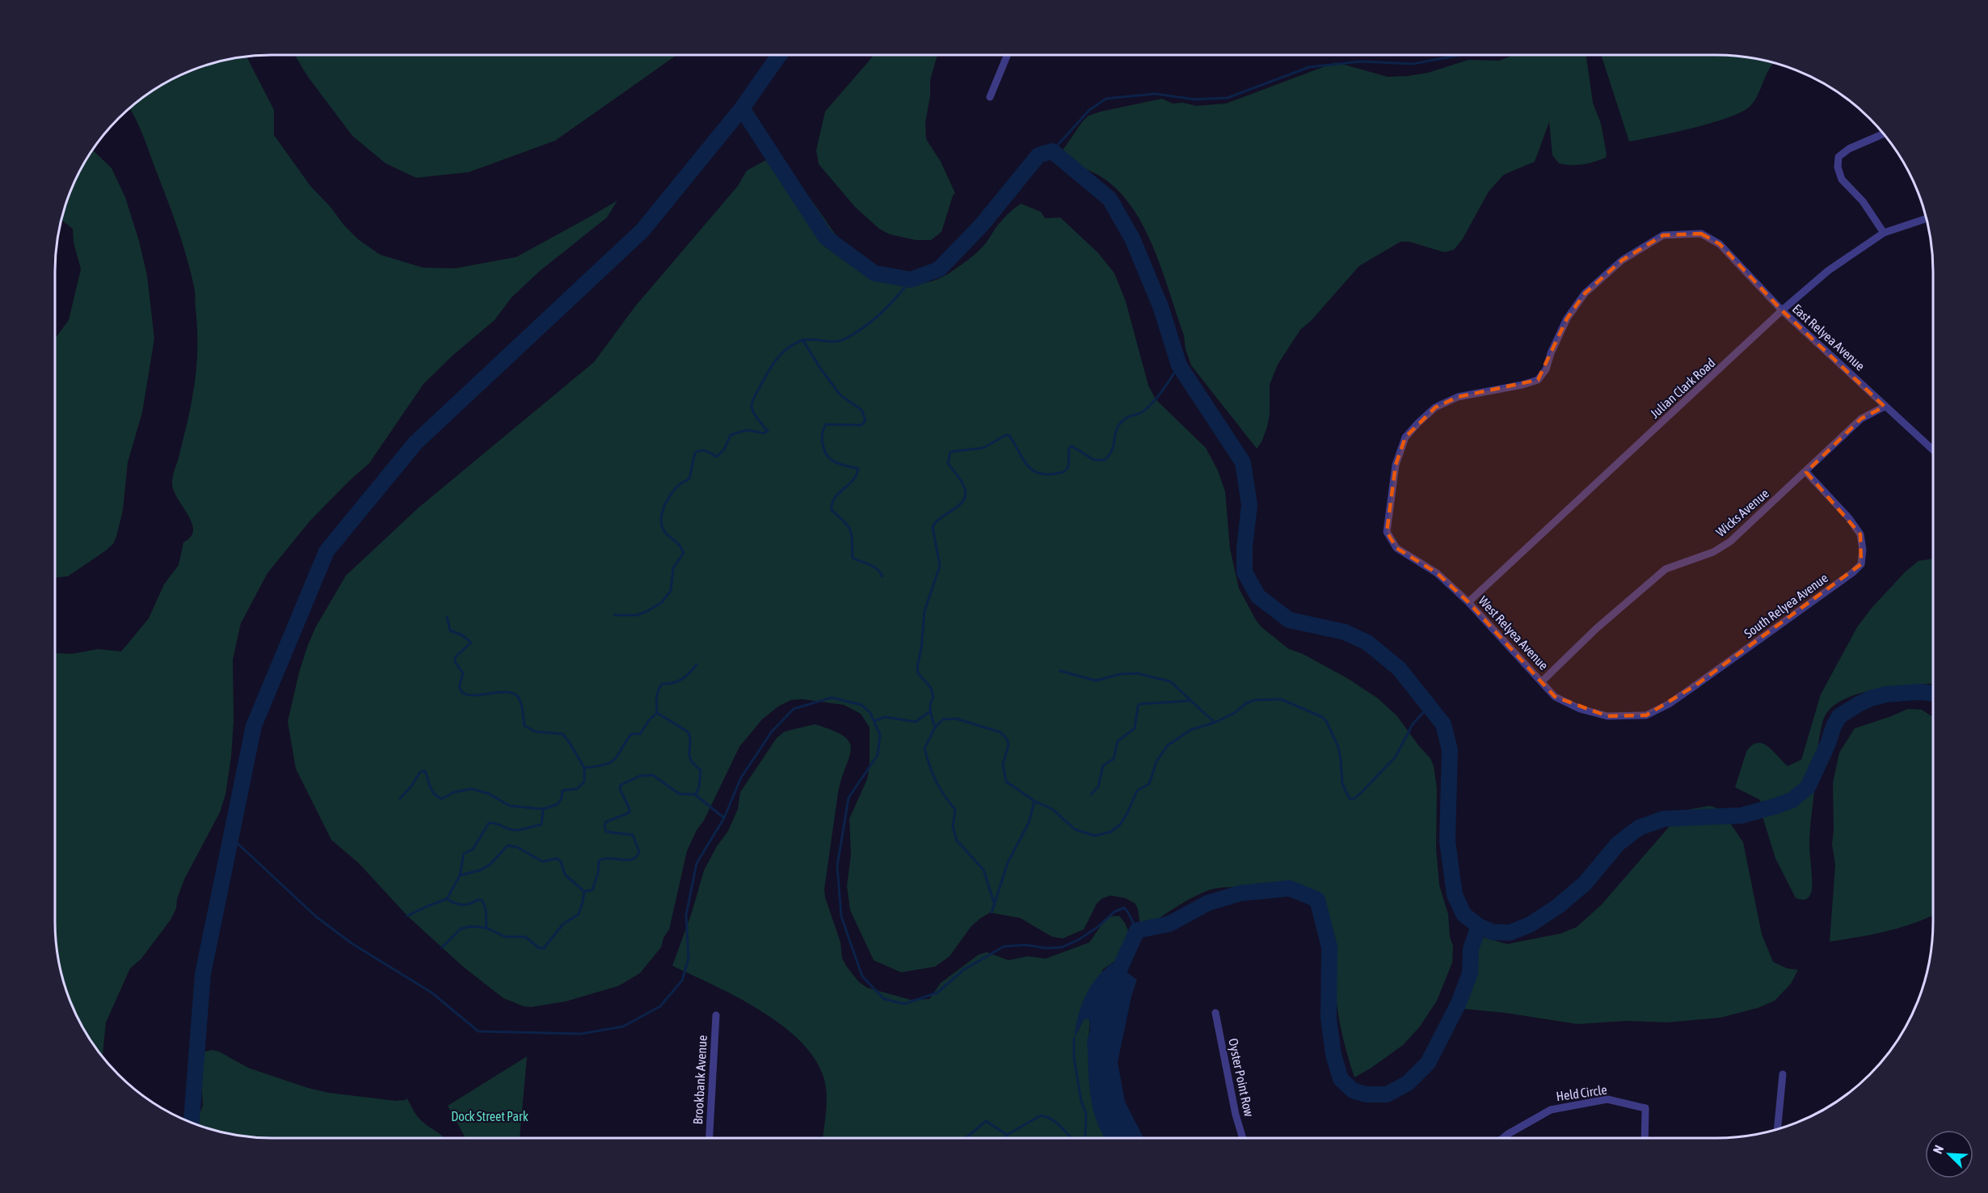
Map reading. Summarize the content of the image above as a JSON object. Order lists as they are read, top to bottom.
{
  "streets": {
    "street": [
      "East Relyea Avenue",
      "Julian Clark Road",
      "Wicks Avenue",
      "South Relyea Avenue",
      "West Relyea Avenue",
      "Oyster Point Row",
      "Brookbank Avenue",
      "Held Circle"
    ]
  },
  "crossings": [
    ["East Relyea Avenue", "Julian Clark Road"],
    ["East Relyea Avenue", "Wicks Avenue"],
    ["East Relyea Avenue", "West Relyea Avenue"],
    ["Julian Clark Road", "West Relyea Avenue"],
    ["Wicks Avenue", "South Relyea Avenue"],
    ["Wicks Avenue", "West Relyea Avenue"],
    ["South Relyea Avenue", "West Relyea Avenue"]
  ],
  "parks": ["Dock Street Park"],
  "north": "top left"
}
